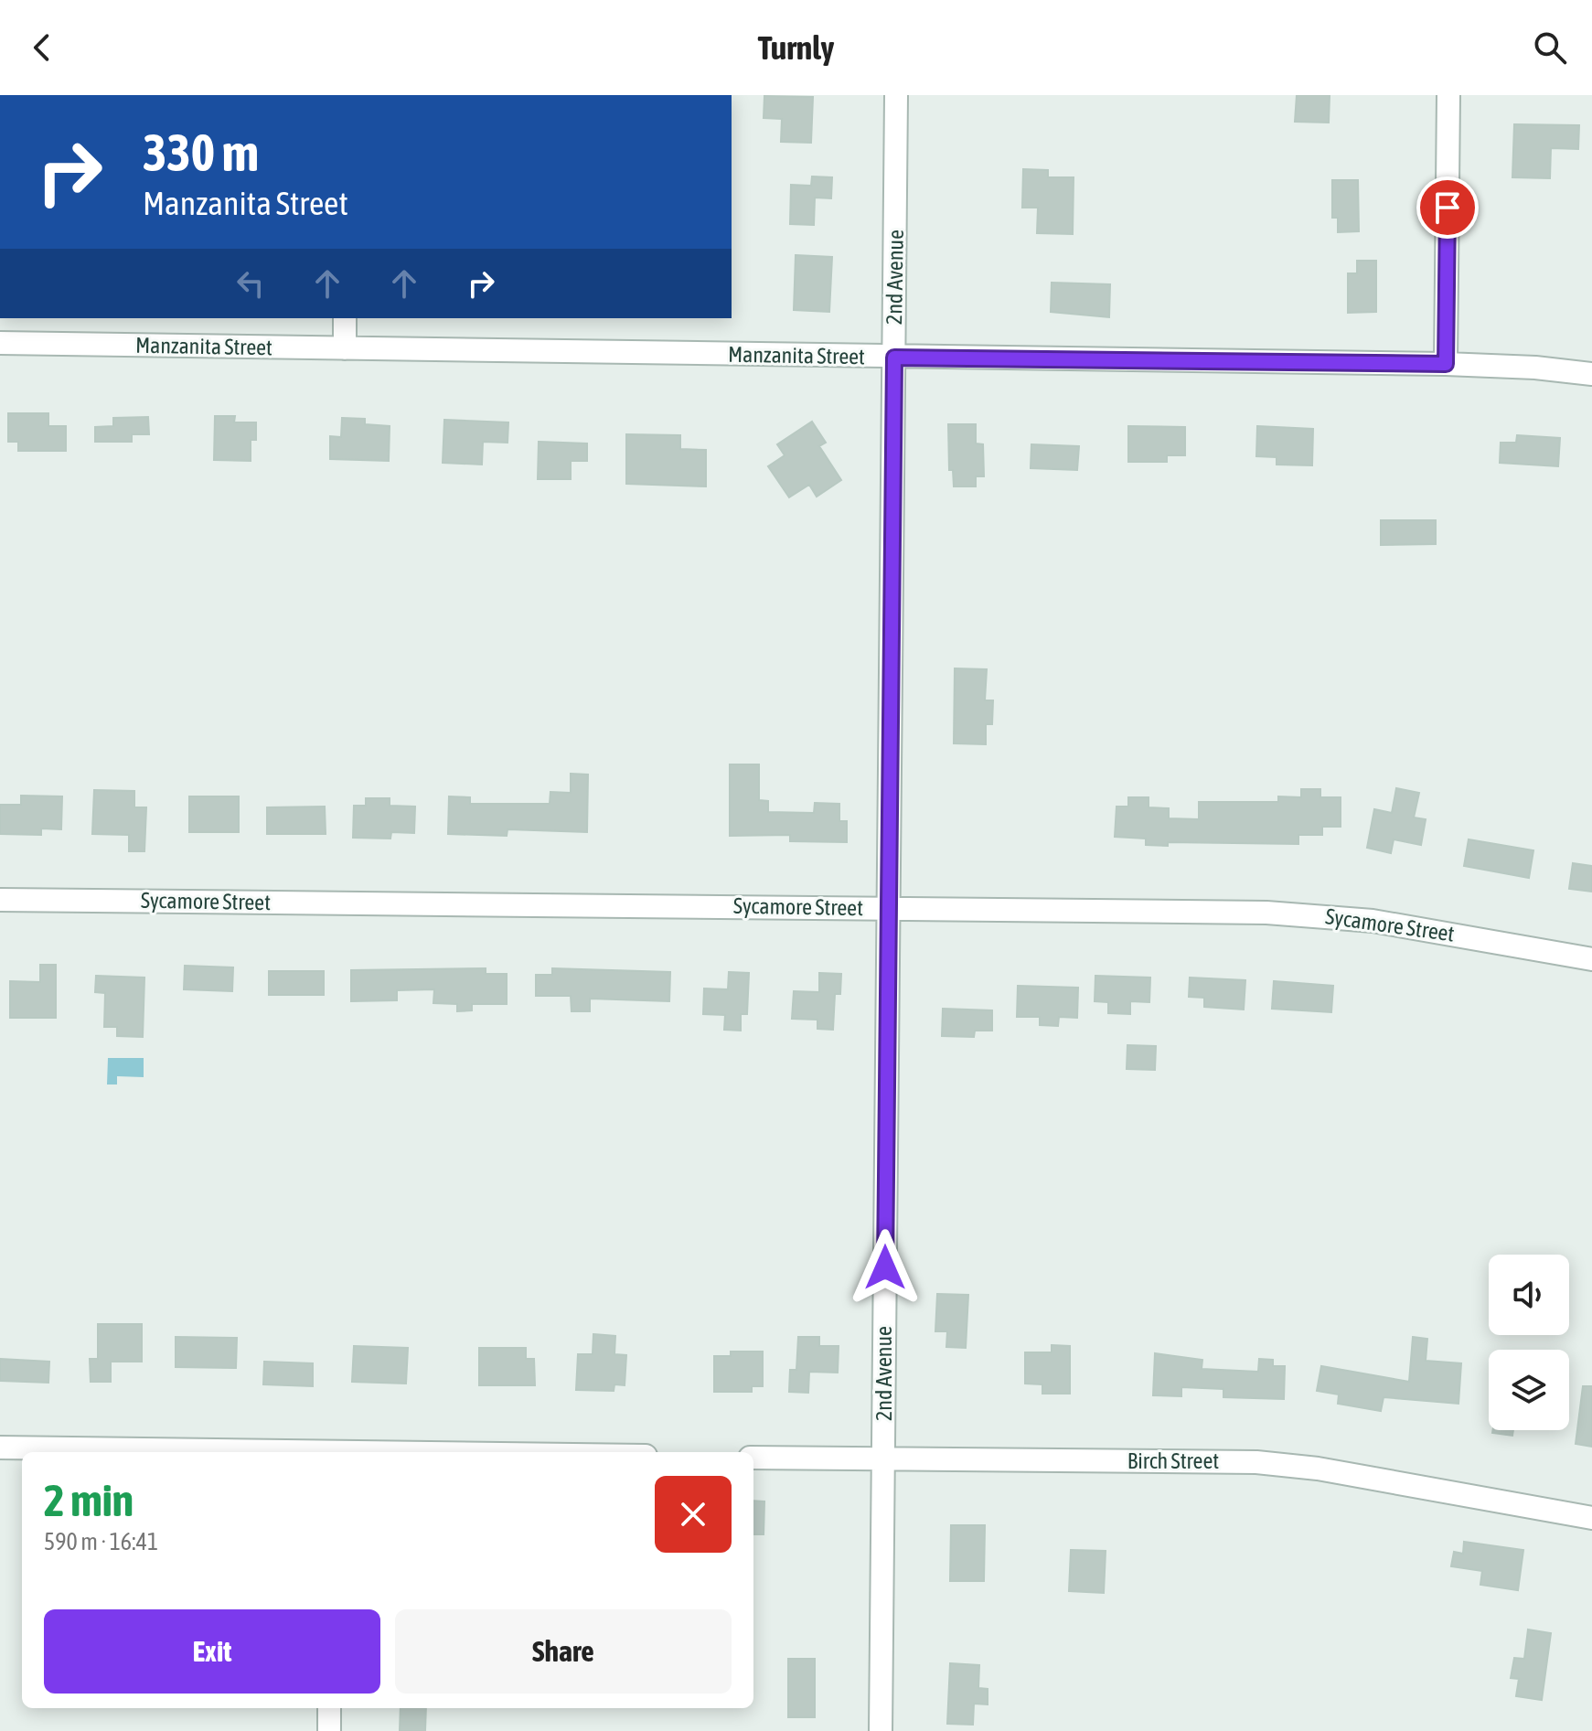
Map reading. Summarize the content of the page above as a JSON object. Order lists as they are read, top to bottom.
{
  "streets": {
    "street": [
      "2nd Avenue",
      "Manzanita Street",
      "Sycamore Street",
      "Birch Street"
    ]
  },
  "crossings": [
    ["2nd Avenue", "Manzanita Street"],
    ["2nd Avenue", "Sycamore Street"],
    ["2nd Avenue", "Birch Street"]
  ],
  "page": {
    "header": "Turnly",
    "turn": ["330 m", "Manzanita Street"],
    "heading": ["2 min", "590 m · 16:41"],
    "buttons": ["Exit", "Share"]
  }
}
